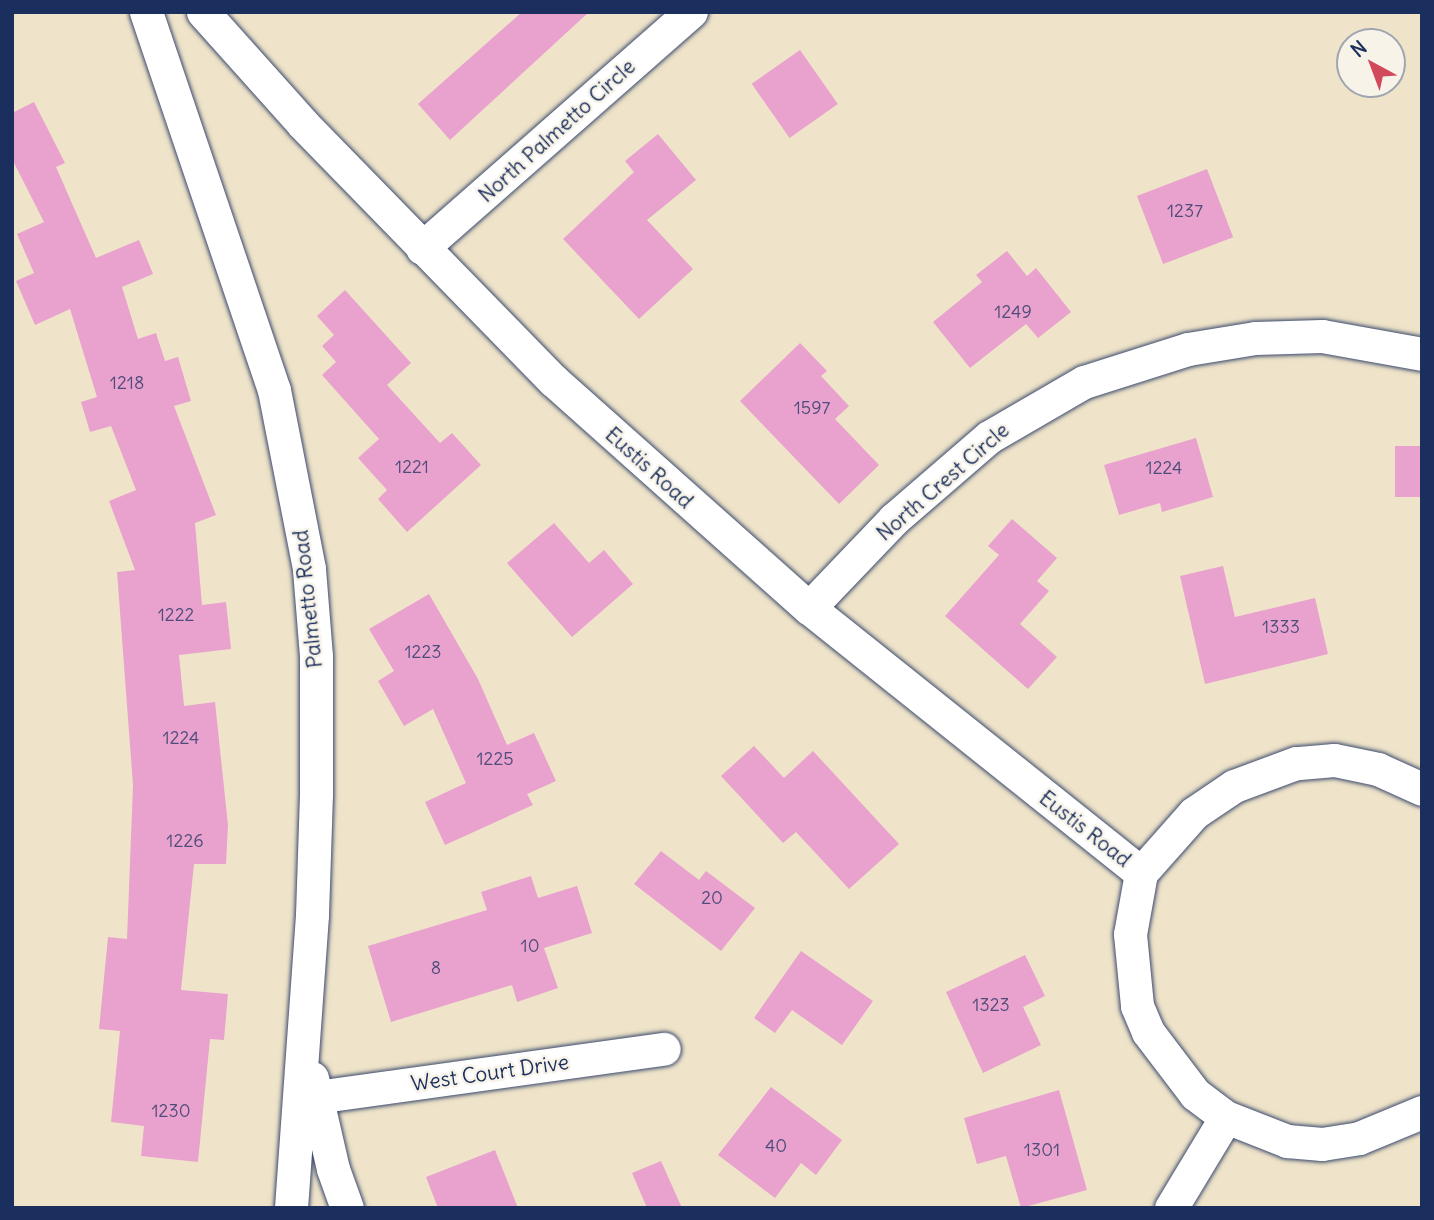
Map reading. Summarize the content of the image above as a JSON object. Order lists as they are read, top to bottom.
{
  "streets": {
    "street": [
      "North Palmetto Circle",
      "Eustis Road",
      "North Crest Circle",
      "Palmetto Road",
      "West Court Drive"
    ]
  },
  "crossings": [
    ["North Palmetto Circle", "Eustis Road"],
    ["Eustis Road", "North Crest Circle"]
  ],
  "house_numbers": [
    "1237",
    "1249",
    "1218",
    "1597",
    "1221",
    "1224",
    "1222",
    "1333",
    "1223",
    "1224",
    "1225",
    "1226",
    "20",
    "10",
    "8",
    "1323",
    "1230",
    "40",
    "1301"
  ],
  "north": "top left"
}
